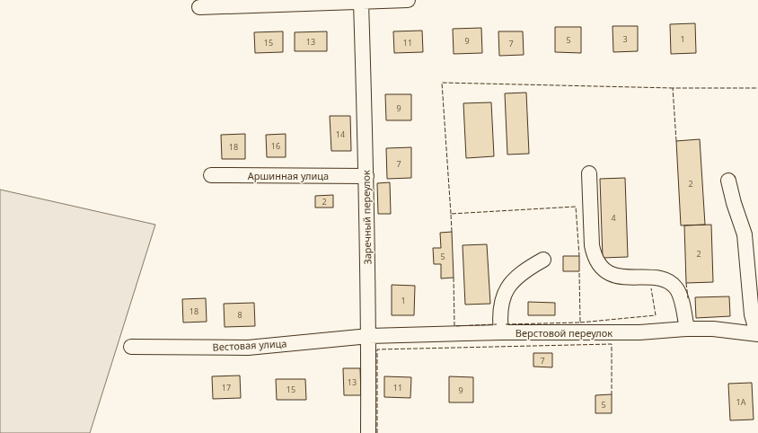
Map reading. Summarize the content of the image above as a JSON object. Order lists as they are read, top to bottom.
{
  "streets": {
    "street": [
      "Аршинная улица",
      "Заречный переулок",
      "Верстовой переулок",
      "Вестовая улица"
    ]
  },
  "crossings": [
    ["Аршинная улица", "Заречный переулок"],
    ["Заречный переулок", "Верстовой переулок"],
    ["Заречный переулок", "Вестовая улица"],
    ["Верстовой переулок", "Вестовая улица"]
  ],
  "house_numbers": [
    "3",
    "1",
    "5",
    "9",
    "13",
    "15",
    "11",
    "7",
    "9",
    "14",
    "16",
    "18",
    "7",
    "2",
    "2",
    "4",
    "2",
    "5",
    "1",
    "18",
    "8",
    "7",
    "13",
    "17",
    "11",
    "15",
    "9",
    "1А",
    "5"
  ]
}
